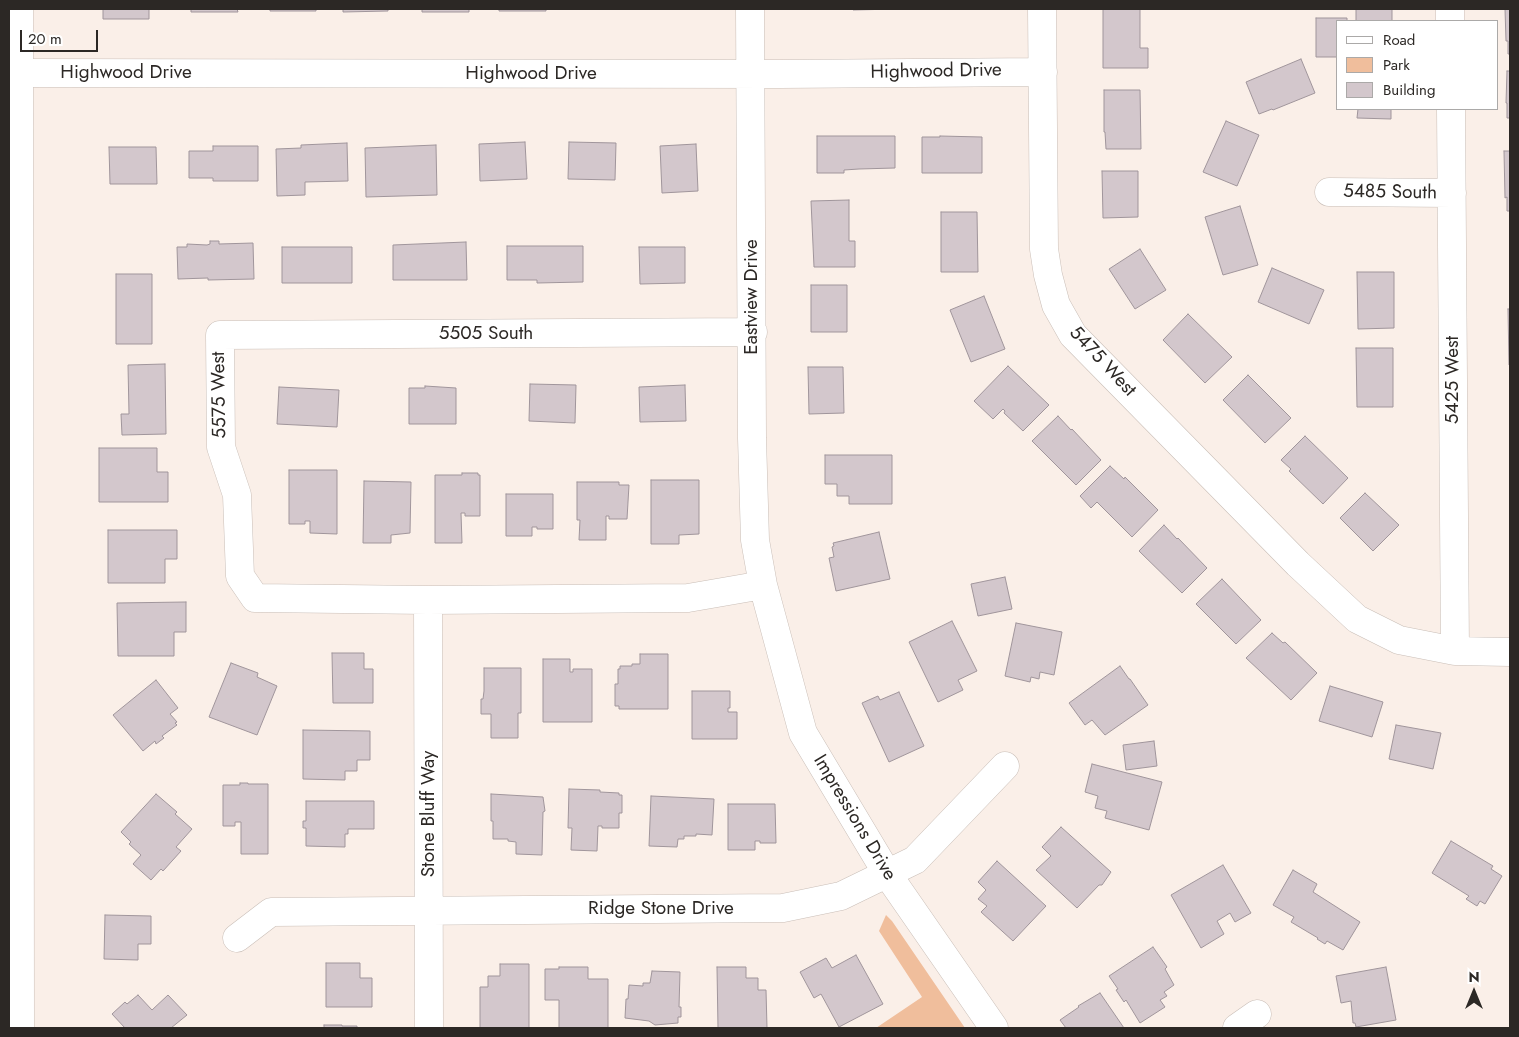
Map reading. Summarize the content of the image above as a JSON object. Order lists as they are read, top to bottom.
{
  "streets": {
    "street": [
      "Highwood Drive",
      "5485 South",
      "Eastview Drive",
      "5505 South",
      "5475 West",
      "5425 West",
      "5575 West",
      "Stone Bluff Way",
      "Impressions Drive",
      "Ridge Stone Drive"
    ]
  },
  "crossings": [
    ["Highwood Drive", "Eastview Drive"],
    ["Highwood Drive", "5475 West"],
    ["5485 South", "5425 West"],
    ["Eastview Drive", "5505 South"],
    ["Eastview Drive", "Impressions Drive"],
    ["5505 South", "5575 West"],
    ["5475 West", "5425 West"],
    ["5575 West", "Stone Bluff Way"],
    ["Stone Bluff Way", "Ridge Stone Drive"],
    ["Impressions Drive", "Ridge Stone Drive"]
  ],
  "legend": ["Road", "Park", "Building"],
  "scale_bar": "20 m",
  "north": "top"
}
